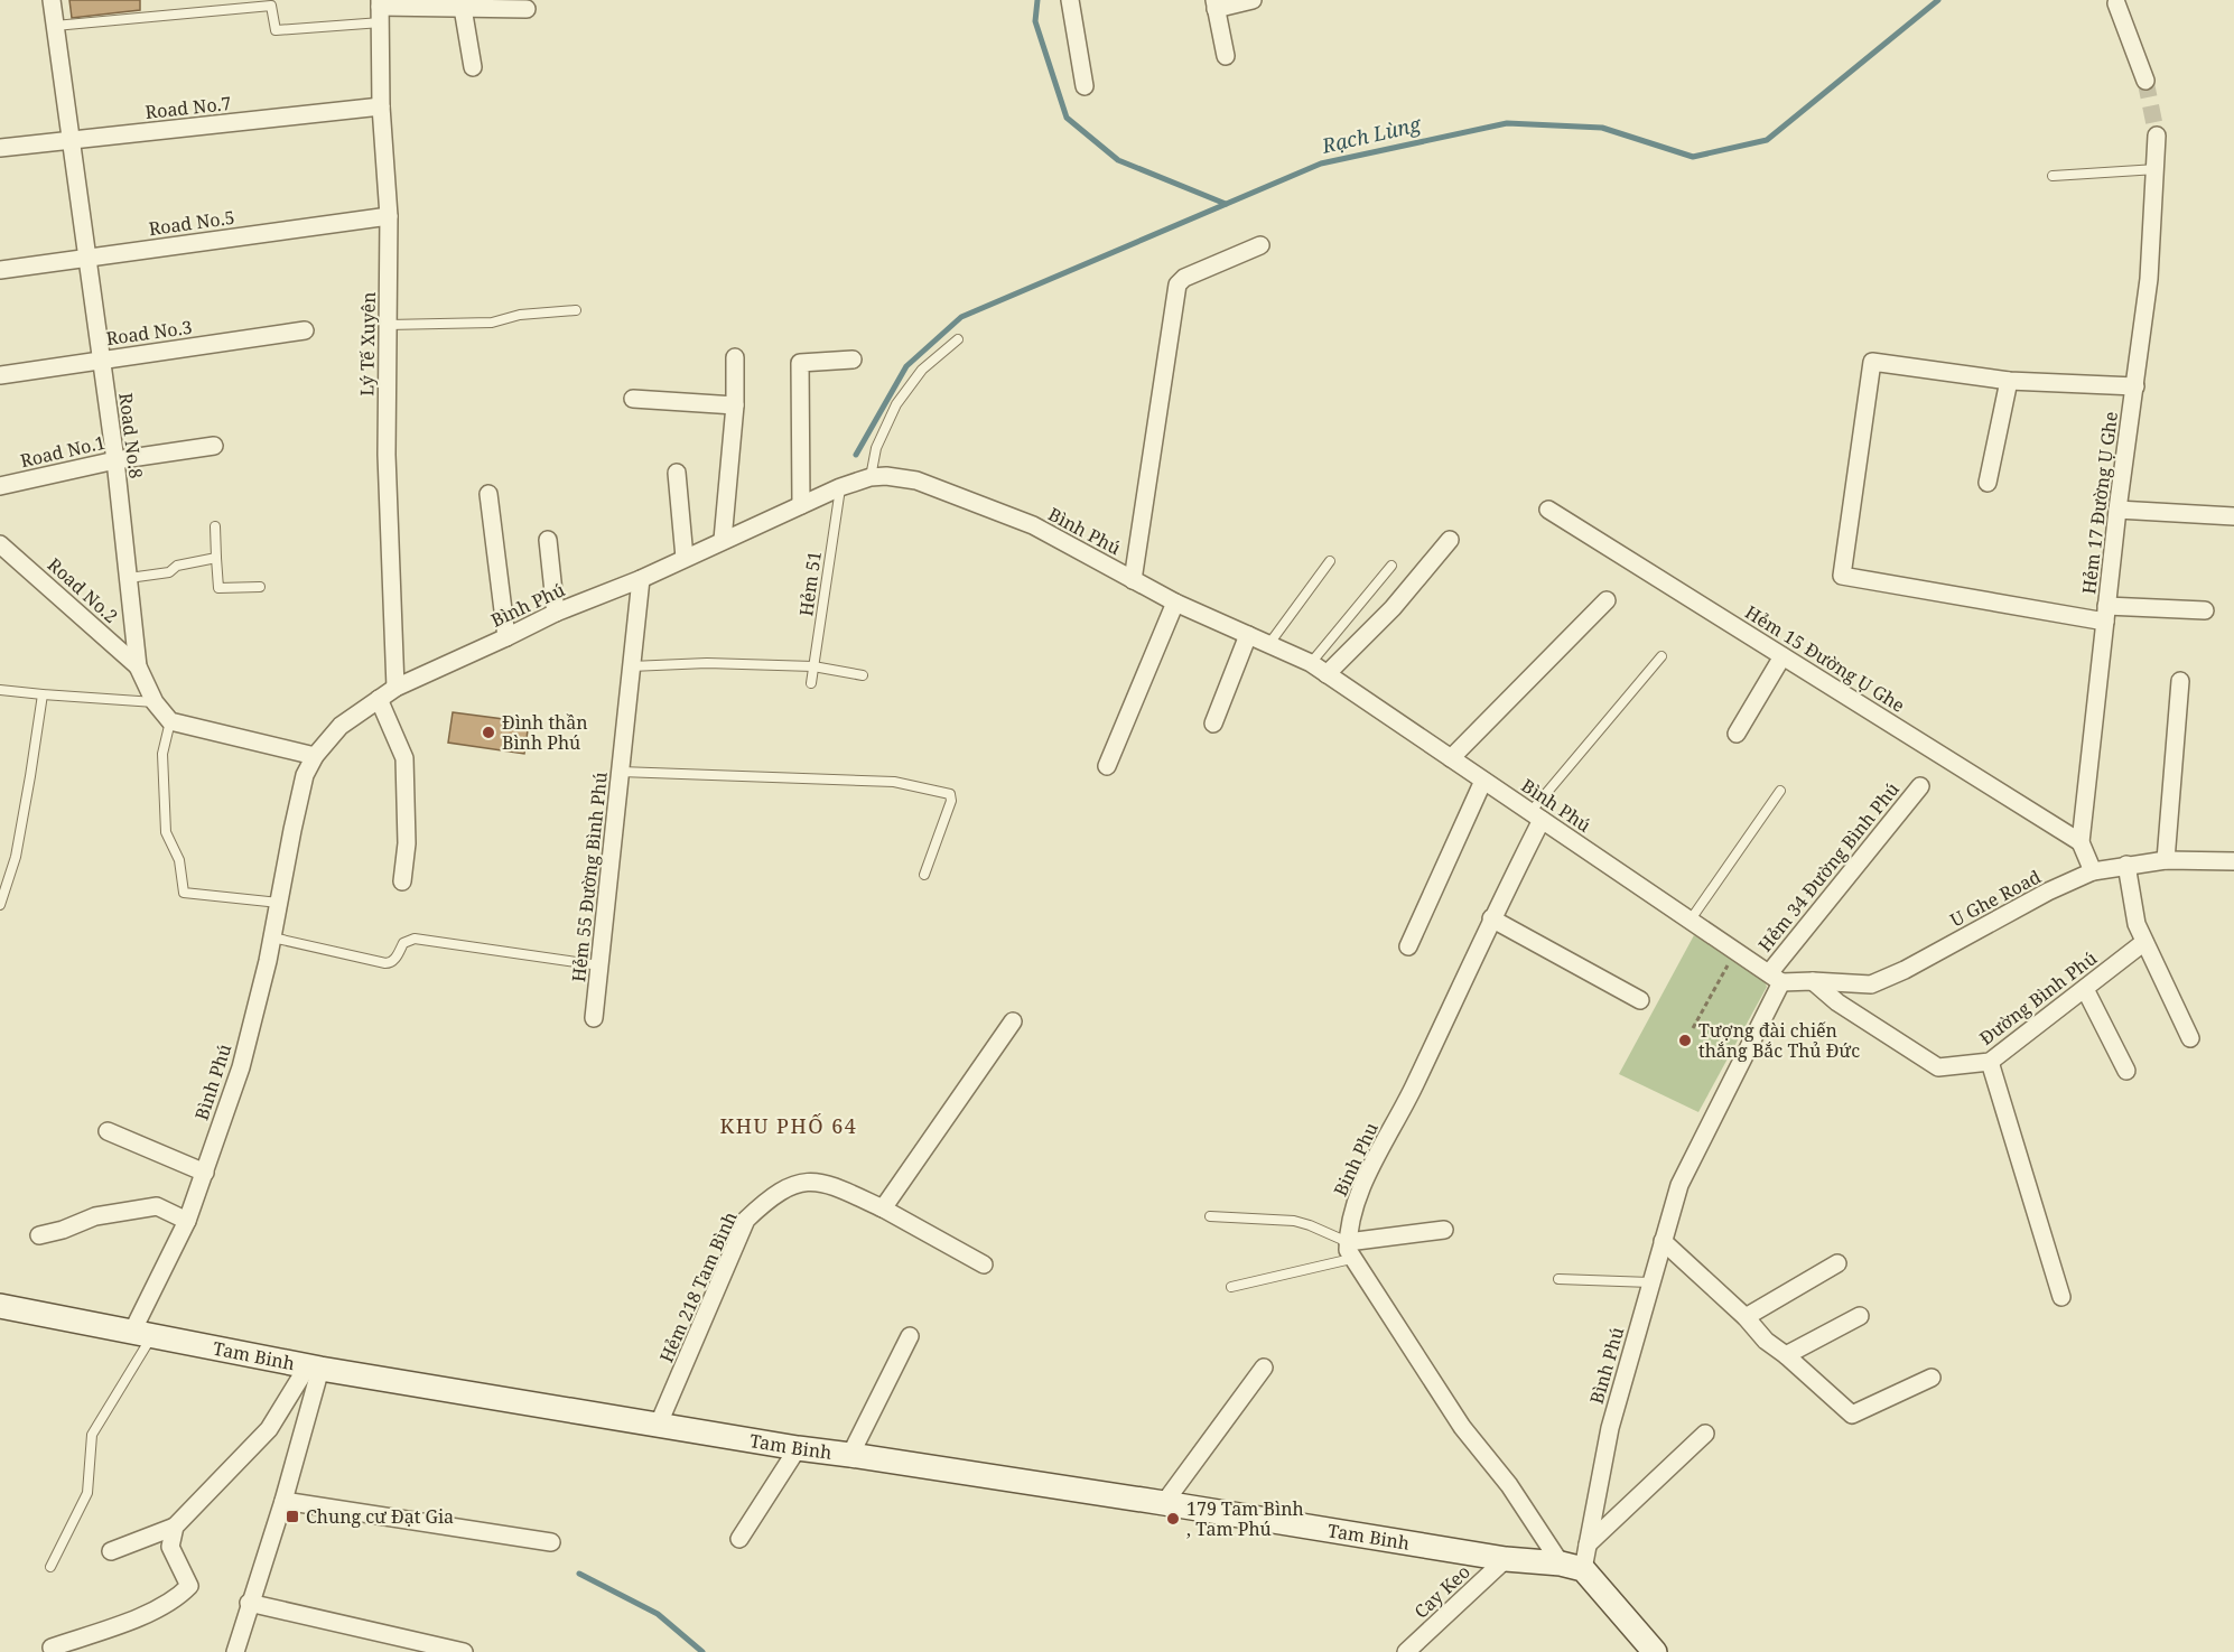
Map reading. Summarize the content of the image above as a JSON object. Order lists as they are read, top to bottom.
{
  "streets": {
    "main road": ["Tam Binh"],
    "street": [
      "Road No.7",
      "Road No.5",
      "Road No.3",
      "Lý Tế Xuyên",
      "Road No.8",
      "Road No.1",
      "Hẻm 17 Đường Ụ Ghe",
      "Bình Phú",
      "Road No.2",
      "Hẻm 15 Đường Ụ Ghe",
      "Hẻm 34 Đường Bình Phú",
      "Hẻm 55 Đường Bình Phú",
      "U Ghe Road",
      "Đường Bình Phú",
      "Binh Phu",
      "Hẻm 218 Tam Bình",
      "Cay Keo"
    ],
    "lane": ["Hẻm 51"]
  },
  "crossings": [
    ["Road No.7", "Lý Tế Xuyên"],
    ["Road No.7", "Road No.8"],
    ["Road No.5", "Lý Tế Xuyên"],
    ["Road No.5", "Road No.8"],
    ["Road No.3", "Road No.8"],
    ["Lý Tế Xuyên", "Bình Phú"],
    ["Road No.8", "Road No.1"],
    ["Road No.8", "Road No.2"],
    ["Hẻm 17 Đường Ụ Ghe", "Hẻm 15 Đường Ụ Ghe"],
    ["Hẻm 17 Đường Ụ Ghe", "U Ghe Road"],
    ["Bình Phú", "Hẻm 51"],
    ["Bình Phú", "Hẻm 34 Đường Bình Phú"],
    ["Bình Phú", "Hẻm 55 Đường Bình Phú"],
    ["Bình Phú", "U Ghe Road"],
    ["Bình Phú", "Binh Phu"],
    ["Bình Phú", "Tam Binh"],
    ["Hẻm 34 Đường Bình Phú", "U Ghe Road"],
    ["U Ghe Road", "Đường Bình Phú"],
    ["Hẻm 218 Tam Bình", "Tam Binh"],
    ["Tam Binh", "Cay Keo"]
  ],
  "districts": ["KHU PHỐ 64"],
  "water": ["Rạch Lùng"],
  "places": {
    "other": ["Đình thần Bình Phú", "Tượng đài chiến thắng Bắc Thủ Đức", "179 Tam Bình , Tam Phú"],
    "transit": ["Chung cư Đạt Gia"]
  }
}
